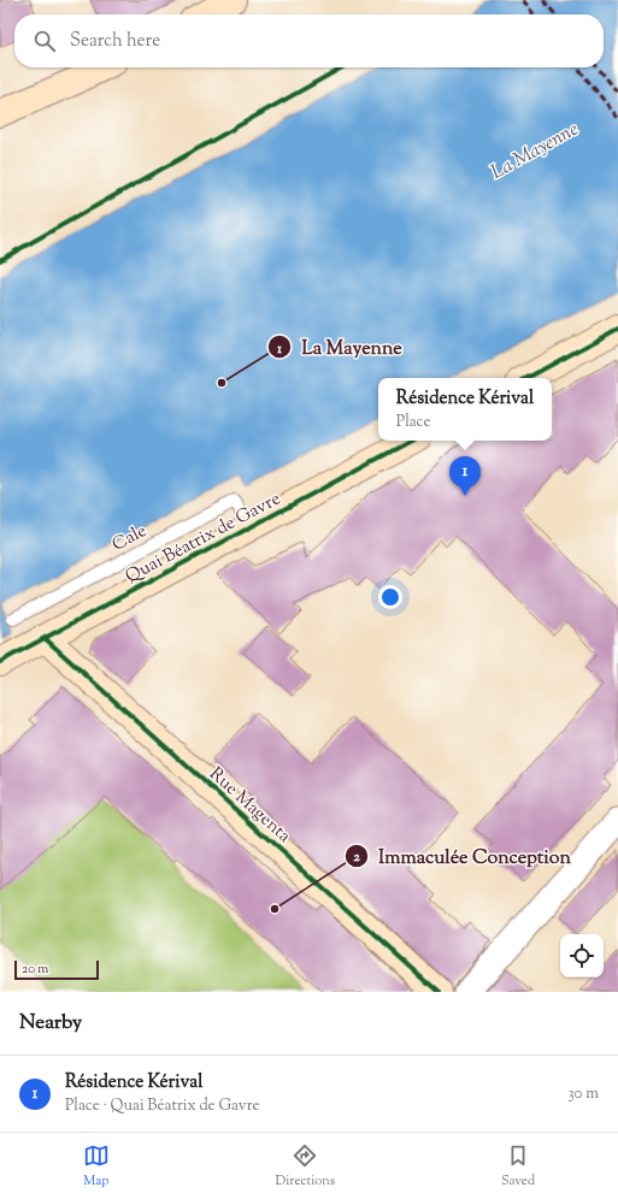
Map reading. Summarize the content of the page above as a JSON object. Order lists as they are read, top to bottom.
{
  "streets": {
    "street": ["Quai Béatrix de Gavre", "Rue Magenta"],
    "lane": ["Cale"]
  },
  "crossings": [
    ["Cale", "Quai Béatrix de Gavre"],
    ["Quai Béatrix de Gavre", "Rue Magenta"]
  ],
  "water": ["La Mayenne"],
  "places": ["La Mayenne", "Immaculée Conception"],
  "scale_bar": "20 m",
  "page": {
    "search": "Search here",
    "popup": ["Résidence Kérival", "Place"],
    "pins": "1",
    "scale": "20 m",
    "heading": "Nearby",
    "list": [
      {
        "mark": "1",
        "name": "Résidence Kérival",
        "note": "Place · Quai Béatrix de Gavre",
        "value": "30 m"
      }
    ],
    "nav": ["Map", "Directions", "Saved"]
  }
}
